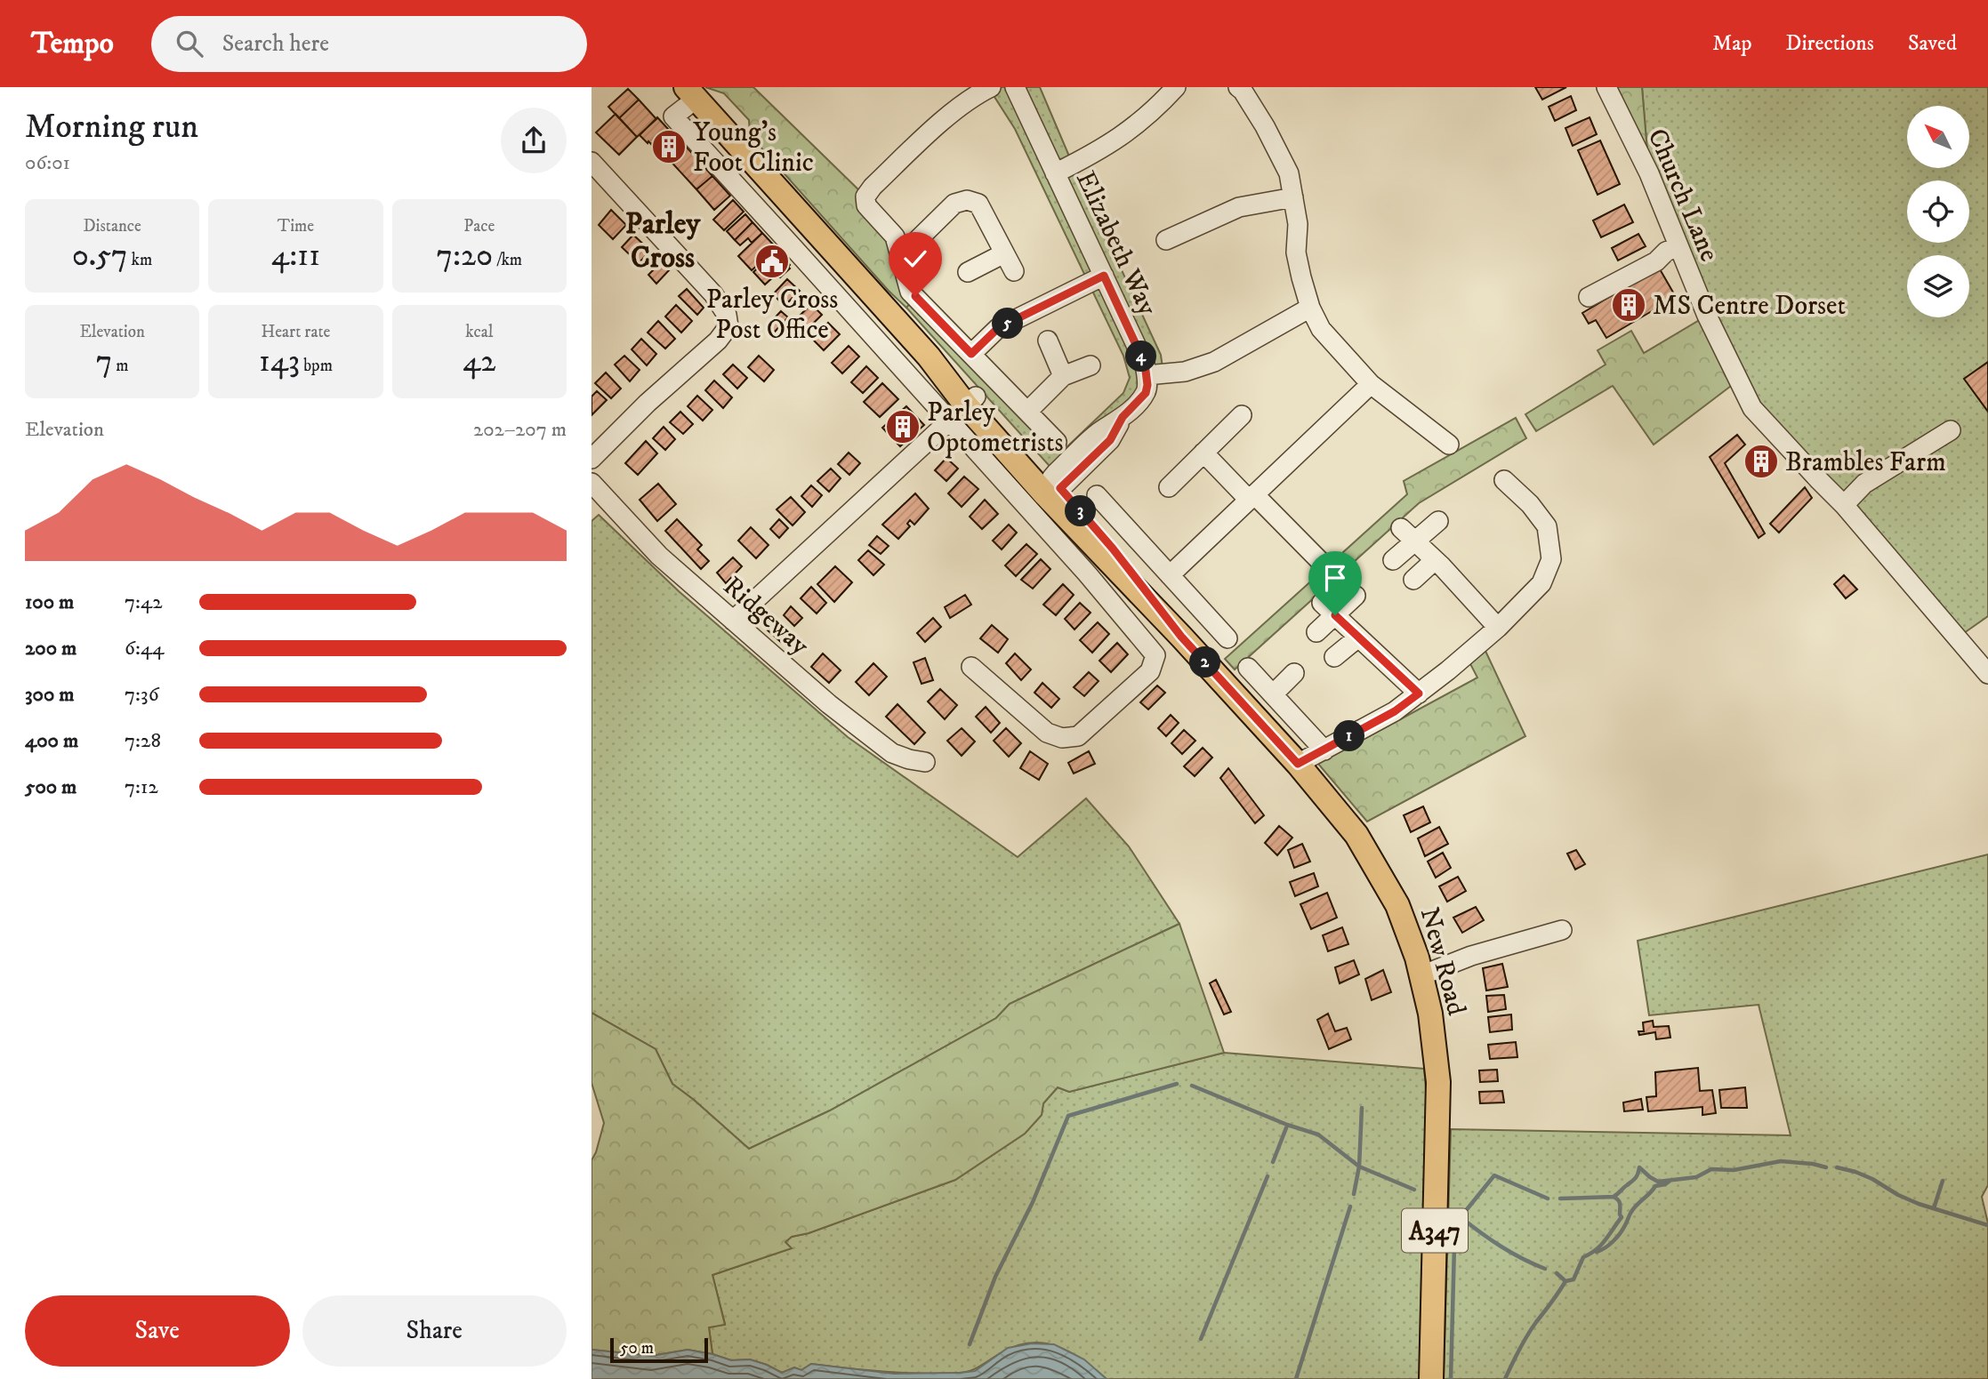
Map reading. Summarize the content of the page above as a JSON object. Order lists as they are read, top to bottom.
{
  "streets": {
    "main road": ["New Road", "A347"],
    "street": ["Church Lane", "Elizabeth Way", "Ridgeway"]
  },
  "districts": ["Parley Cross"],
  "places": {
    "building": [
      "Young's Foot Clinic",
      "MS Centre Dorset",
      "Parley Optometrists",
      "Brambles Farm"
    ],
    "public building": ["Parley Cross Post Office"]
  },
  "scale_bar": "50 m",
  "north": "top left",
  "page": {
    "header": "Tempo",
    "search": "Search here",
    "nav": ["Map", "Directions", "Saved"],
    "heading": ["Morning run", "06:01"],
    "stats": [
      ["Distance", "0.57 km"],
      ["Time", "4:11"],
      ["Pace", "7:20 /km"],
      ["Elevation", "7 m"],
      ["Heart rate", "143 bpm"],
      ["kcal", "42"]
    ],
    "pins": [
      "5",
      "4",
      "3",
      "2",
      "1"
    ],
    "chart": ["Elevation", "202–207 m"],
    "list": [
      {
        "name": "100 m",
        "note": "7:42"
      },
      {
        "name": "200 m",
        "note": "6:44"
      },
      {
        "name": "300 m",
        "note": "7:36"
      },
      {
        "name": "400 m",
        "note": "7:28"
      },
      {
        "name": "500 m",
        "note": "7:12"
      }
    ],
    "buttons": ["Save", "Share"],
    "scale": "50 m"
  }
}
